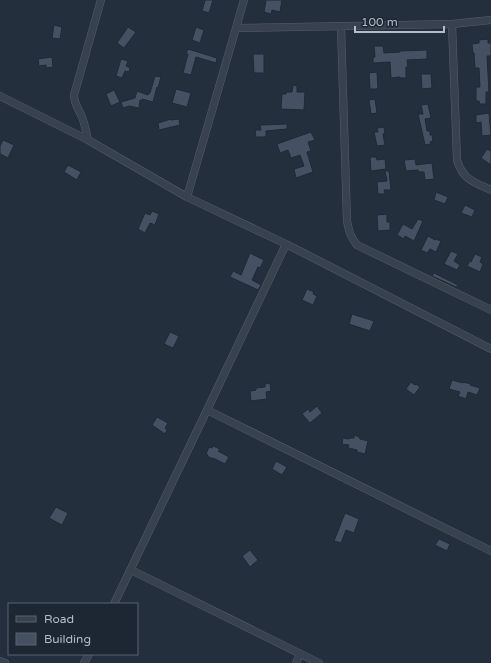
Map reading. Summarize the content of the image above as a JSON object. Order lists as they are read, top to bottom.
{
  "legend": ["Road", "Building"],
  "scale_bar": "100 m"
}
